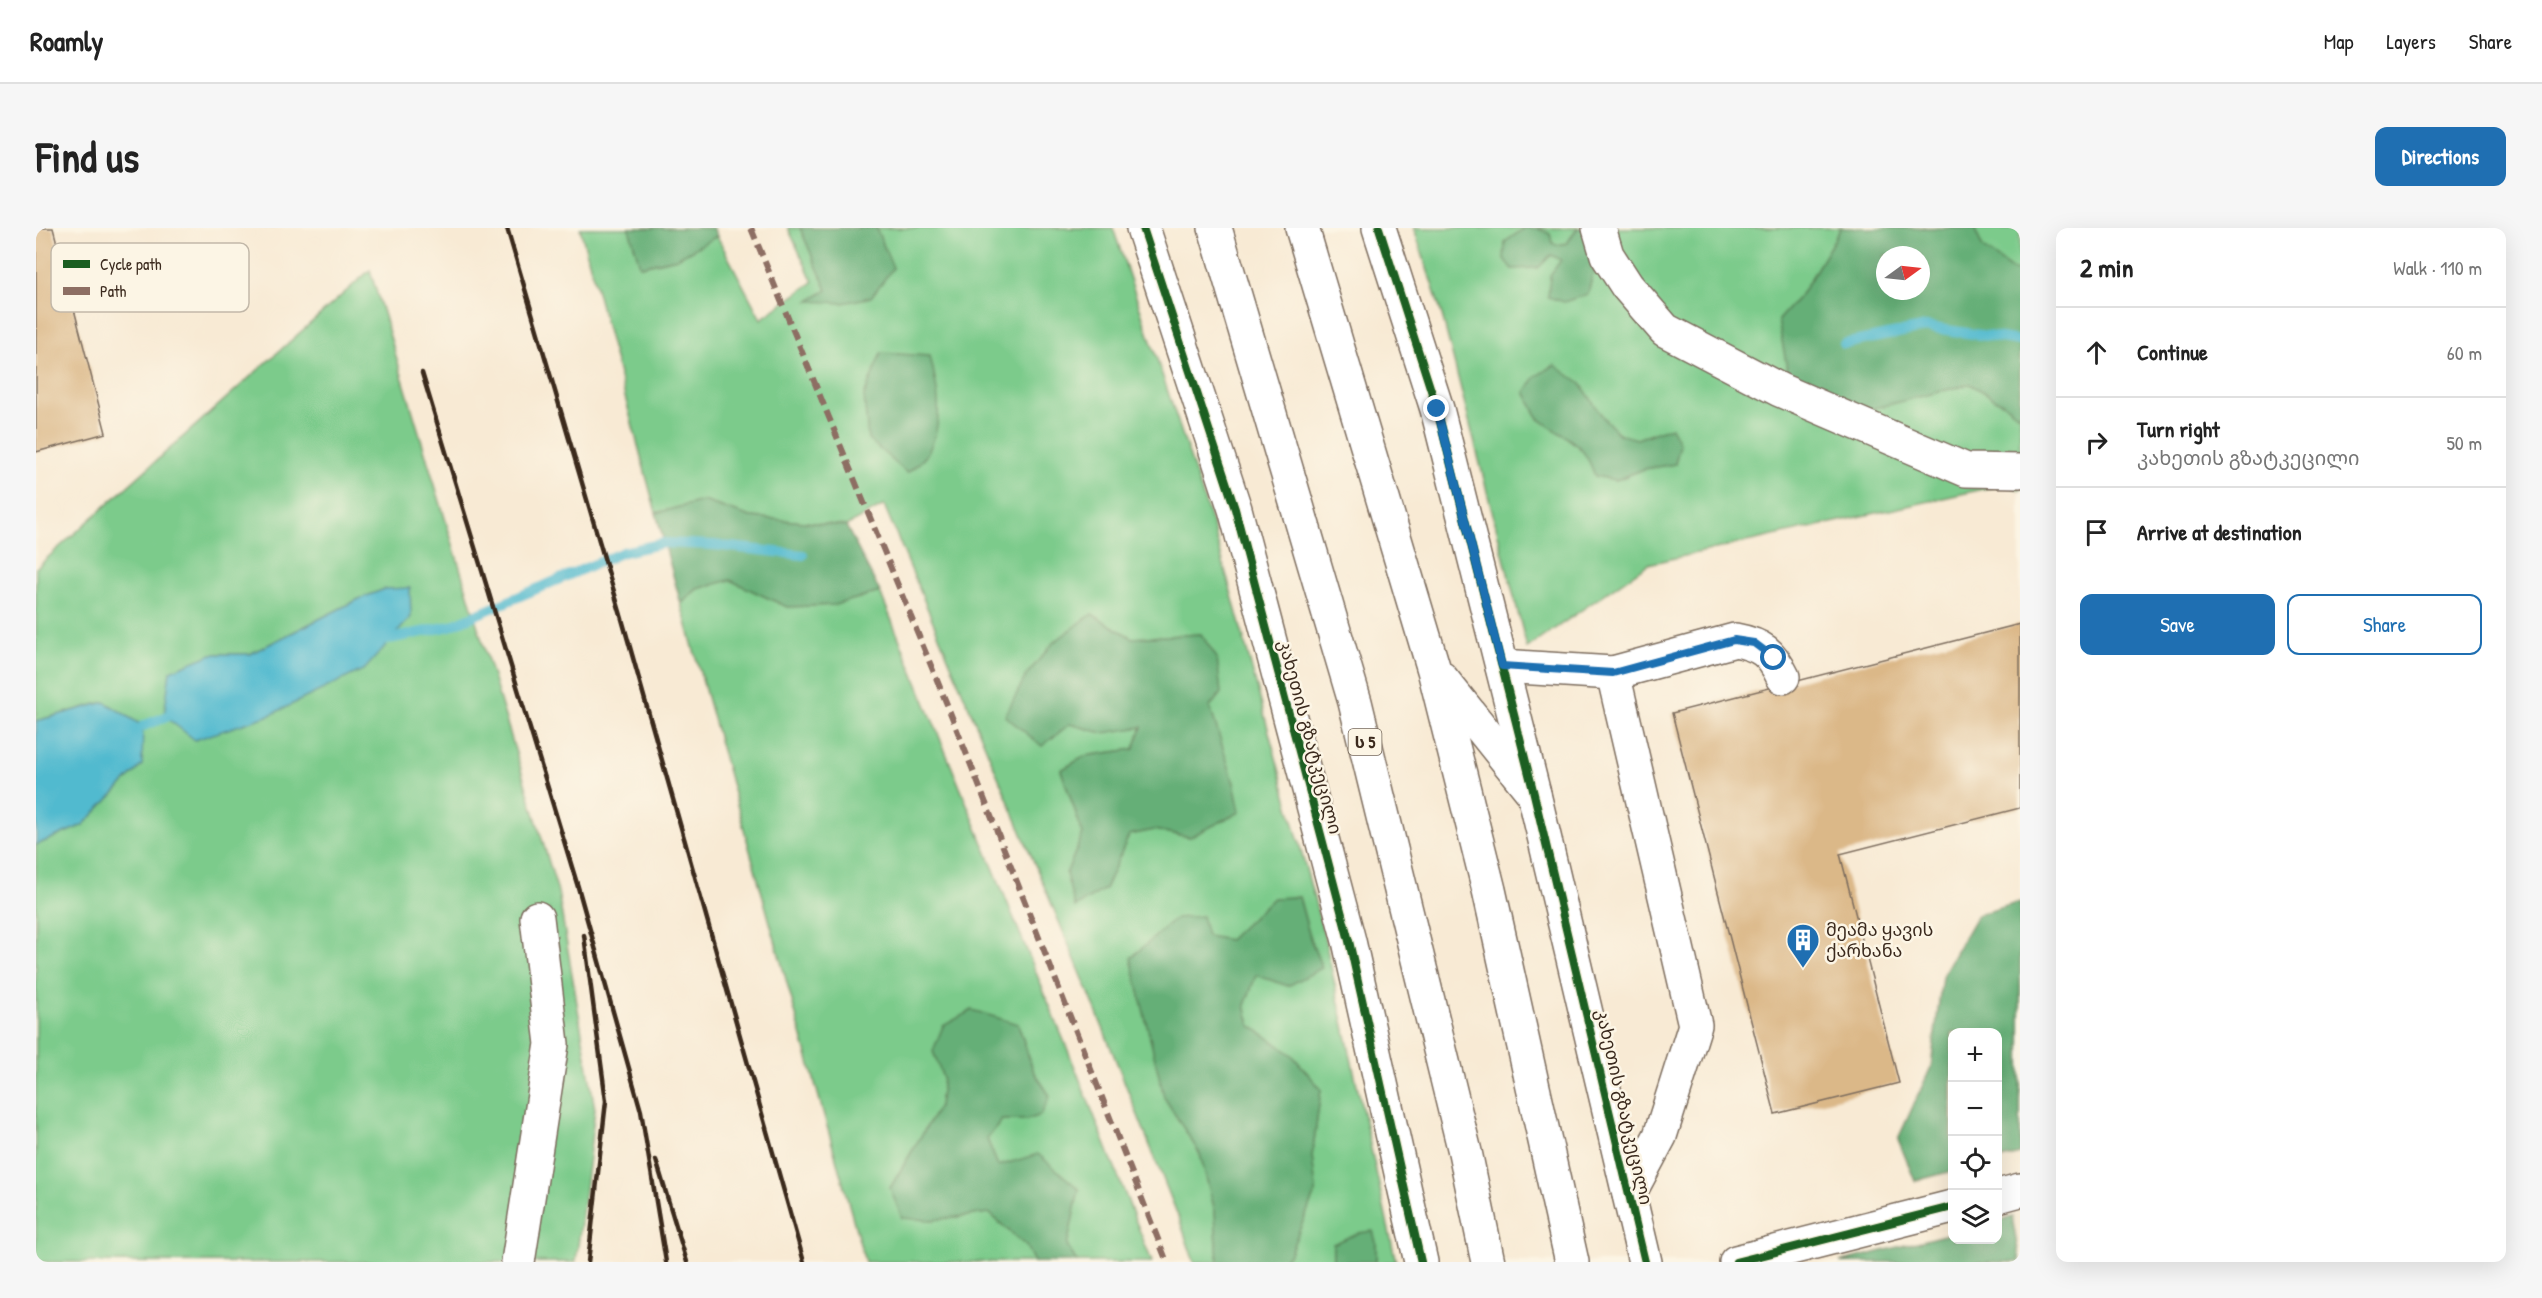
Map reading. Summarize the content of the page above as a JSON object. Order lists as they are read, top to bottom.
{
  "streets": {
    "main road": ["კახეთის გზატკეცილი", "ს 5"]
  },
  "places": {
    "building": ["მეამა ყავის ქარხანა"]
  },
  "legend": ["Cycle path", "Path"],
  "north": "right",
  "page": {
    "header": "Roamly",
    "nav": ["Map", "Layers", "Share"],
    "buttons": [
      "Directions",
      ["Save", "Share"]
    ],
    "title": "Find us",
    "heading": ["2 min", "Walk · 110 m"],
    "list": [
      ["Continue", "60 m"],
      ["Turn right", "კახეთის გზატკეცილი", "50 m"],
      "Arrive at destination"
    ],
    "map_buttons": ["+", "−"]
  }
}
